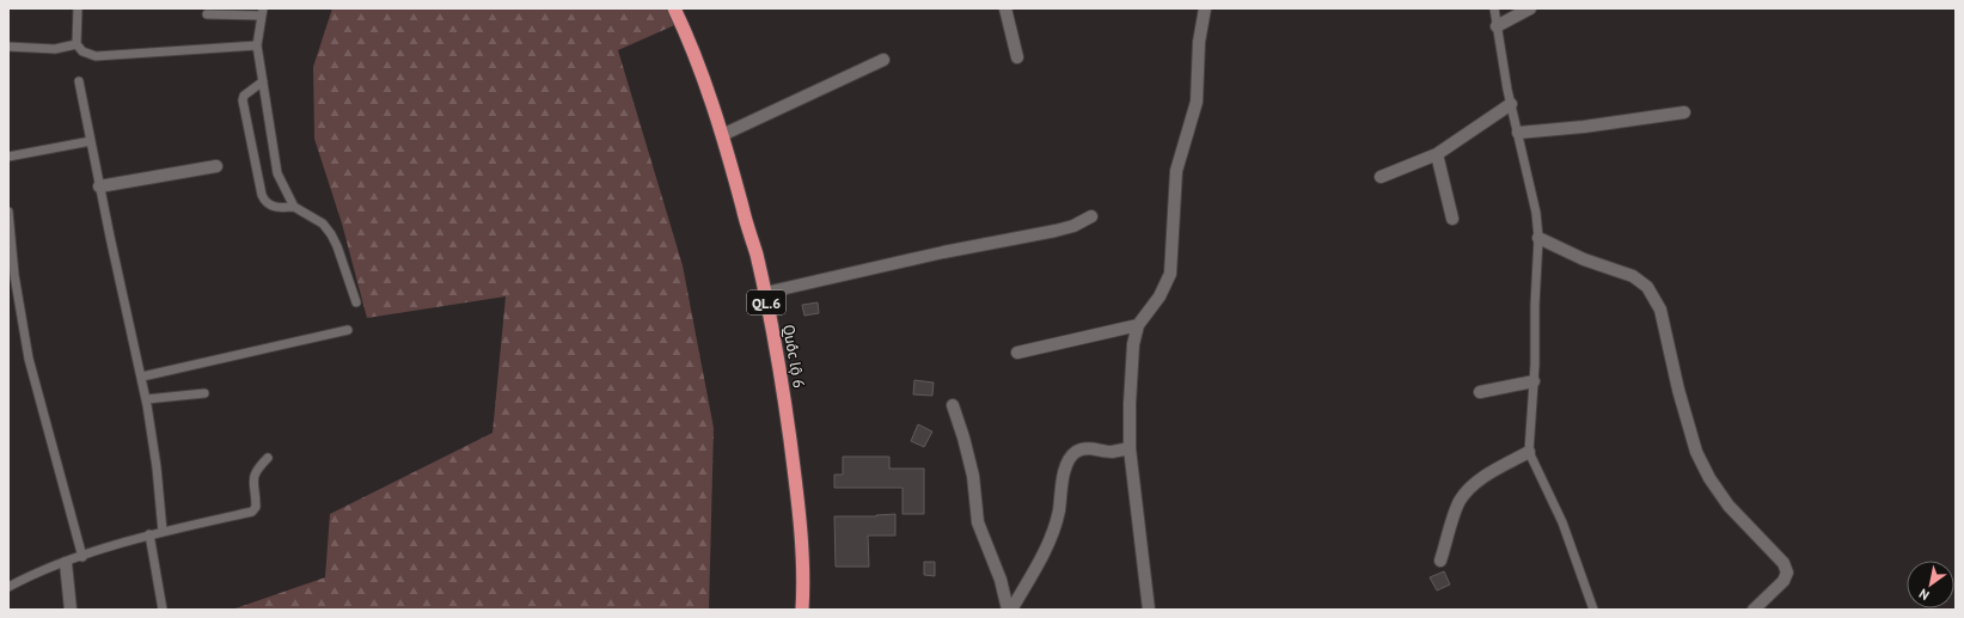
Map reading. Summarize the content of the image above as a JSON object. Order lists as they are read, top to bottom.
{
  "streets": {
    "highway": ["QL.6", "Quốc lộ 6"]
  },
  "north": "bottom left"
}
